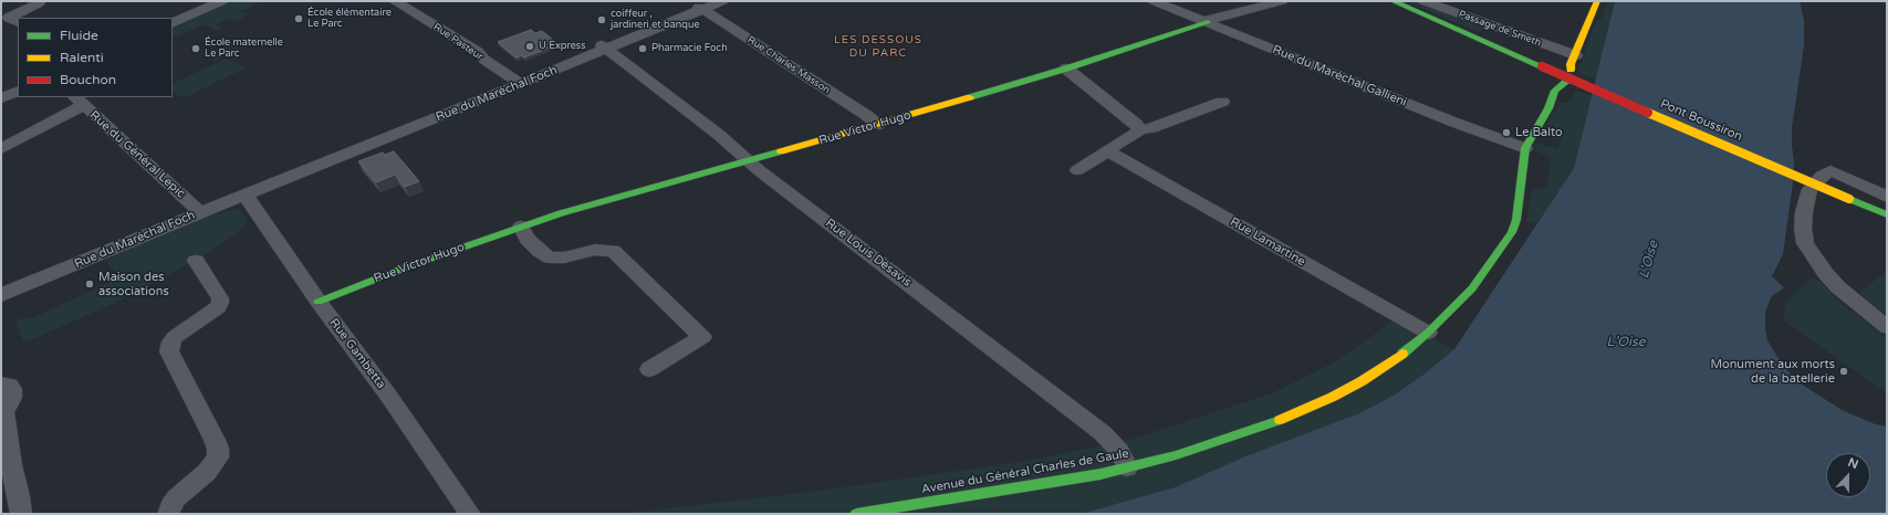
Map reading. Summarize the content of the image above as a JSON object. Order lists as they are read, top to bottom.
{
  "streets": {
    "street": [
      "Passage de Smeth",
      "Rue Pasteur",
      "Rue Charles Masson",
      "Rue du Maréchal Gallieni",
      "Rue du Maréchal Foch",
      "Pont Boussiron",
      "Rue Victor Hugo",
      "Rue du Général Lepic",
      "Rue Lamartine",
      "Rue Louis Désavis",
      "Rue Gambetta",
      "Avenue du Général Charles de Gaule"
    ]
  },
  "crossings": [
    ["Rue Pasteur", "Rue du Maréchal Foch"],
    ["Rue Charles Masson", "Rue du Maréchal Foch"],
    ["Rue Charles Masson", "Rue Victor Hugo"],
    ["Rue du Maréchal Gallieni", "Rue Victor Hugo"],
    ["Rue du Maréchal Gallieni", "Avenue du Général Charles de Gaule"],
    ["Rue du Maréchal Foch", "Rue du Général Lepic"],
    ["Rue du Maréchal Foch", "Rue Louis Désavis"],
    ["Rue du Maréchal Foch", "Rue Gambetta"],
    ["Rue Victor Hugo", "Rue Louis Désavis"],
    ["Rue Victor Hugo", "Rue Gambetta"],
    ["Rue Lamartine", "Avenue du Général Charles de Gaule"],
    ["Rue Louis Désavis", "Avenue du Général Charles de Gaule"]
  ],
  "districts": ["LES DESSOUS DU PARC"],
  "water": ["L'Oise", "L’Oise"],
  "places": [
    "École élémentaire Le Parc",
    "coiffeur , jardineri et banque",
    "U Express",
    "École maternelle Le Parc",
    "Pharmacie Foch",
    "Le Balto",
    "Maison des associations",
    "Monument aux morts de la batellerie"
  ],
  "legend": ["Fluide", "Ralenti", "Bouchon"],
  "north": "top"
}
